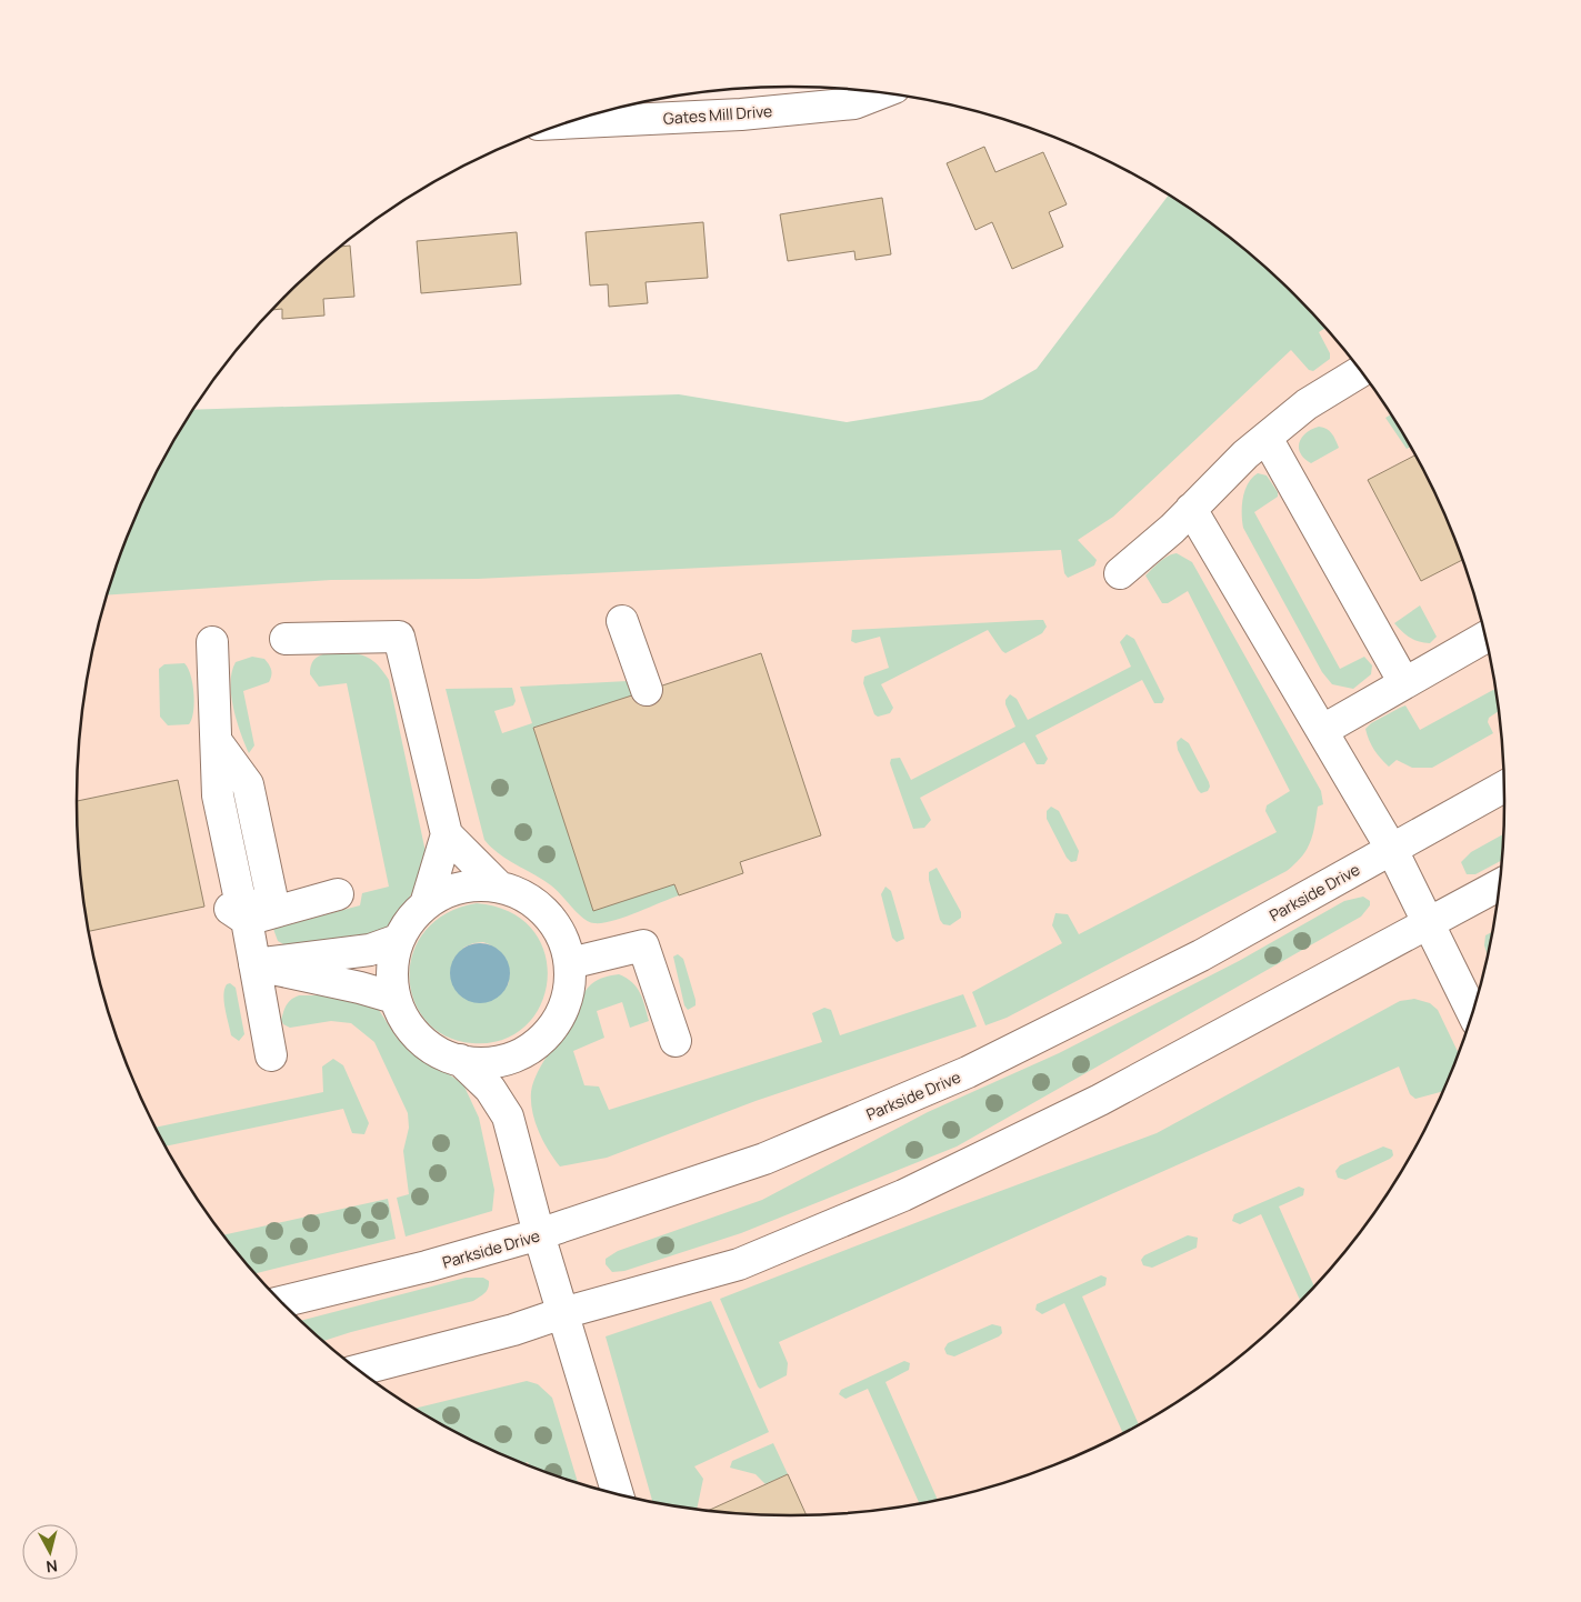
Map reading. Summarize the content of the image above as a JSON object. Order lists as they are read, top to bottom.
{
  "streets": {
    "street": ["Gates Mill Drive", "Parkside Drive"]
  },
  "north": "bottom"
}
